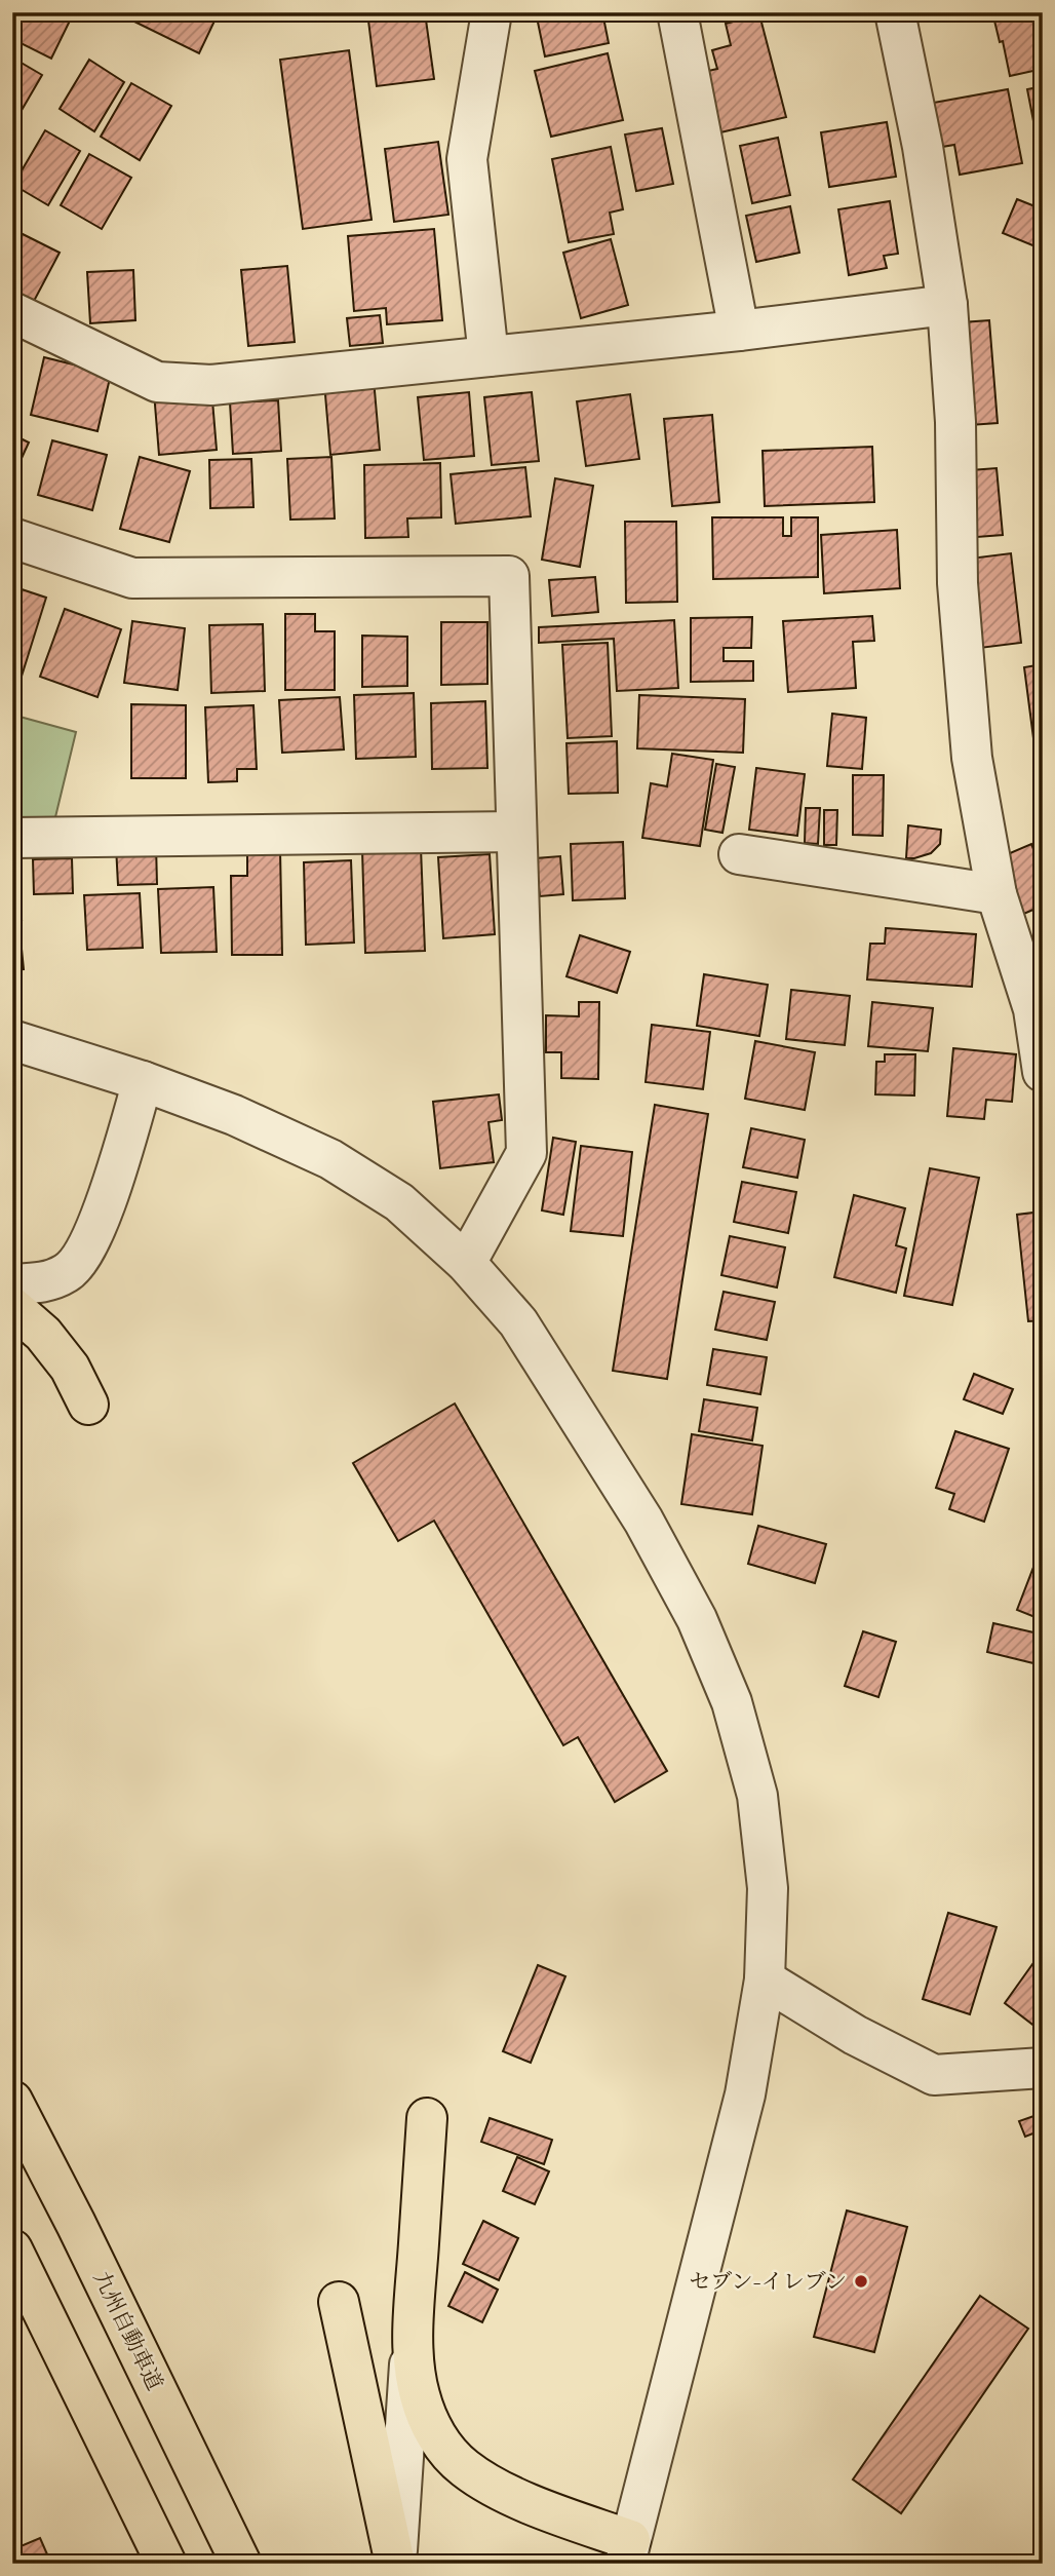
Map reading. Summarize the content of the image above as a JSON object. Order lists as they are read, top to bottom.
{
  "streets": {
    "highway": ["九州自動車道"]
  },
  "places": ["セブン-イレブン"]
}
